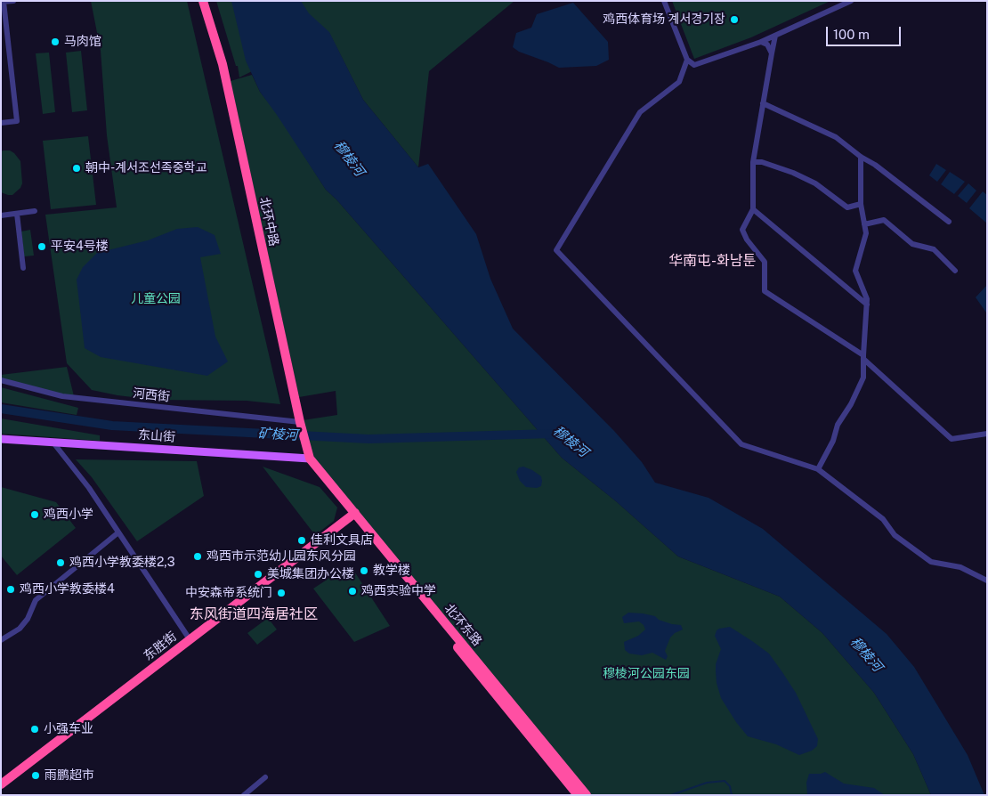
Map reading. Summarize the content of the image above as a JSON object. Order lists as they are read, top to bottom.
{
  "streets": {
    "highway": ["北环中路", "北环东路", "东胜街"],
    "main road": ["东山街"],
    "street": ["河西街"]
  },
  "crossings": [
    ["北环中路", "河西街"],
    ["北环中路", "北环东路"],
    ["东山街", "北环东路"],
    ["北环东路", "东胜街"]
  ],
  "districts": ["华南屯-화남툰", "东风街道四海居社区"],
  "water": ["穆棱河", "矿棱河"],
  "parks": ["儿童公园", "穆棱河公园东园"],
  "places": [
    "鸡西体育场 계서경기장",
    "马肉馆",
    "朝中-계서조선족중학교",
    "平安4号楼",
    "鸡西小学",
    "佳利文具店",
    "鸡西市示范幼儿园东风分园",
    "鸡西小学教委楼2,3",
    "教学楼",
    "美城集团办公楼",
    "鸡西小学教委楼4",
    "鸡西实验中学",
    "中安森帝系统门",
    "小强车业",
    "雨鹏超市"
  ],
  "scale_bar": "100 m"
}
